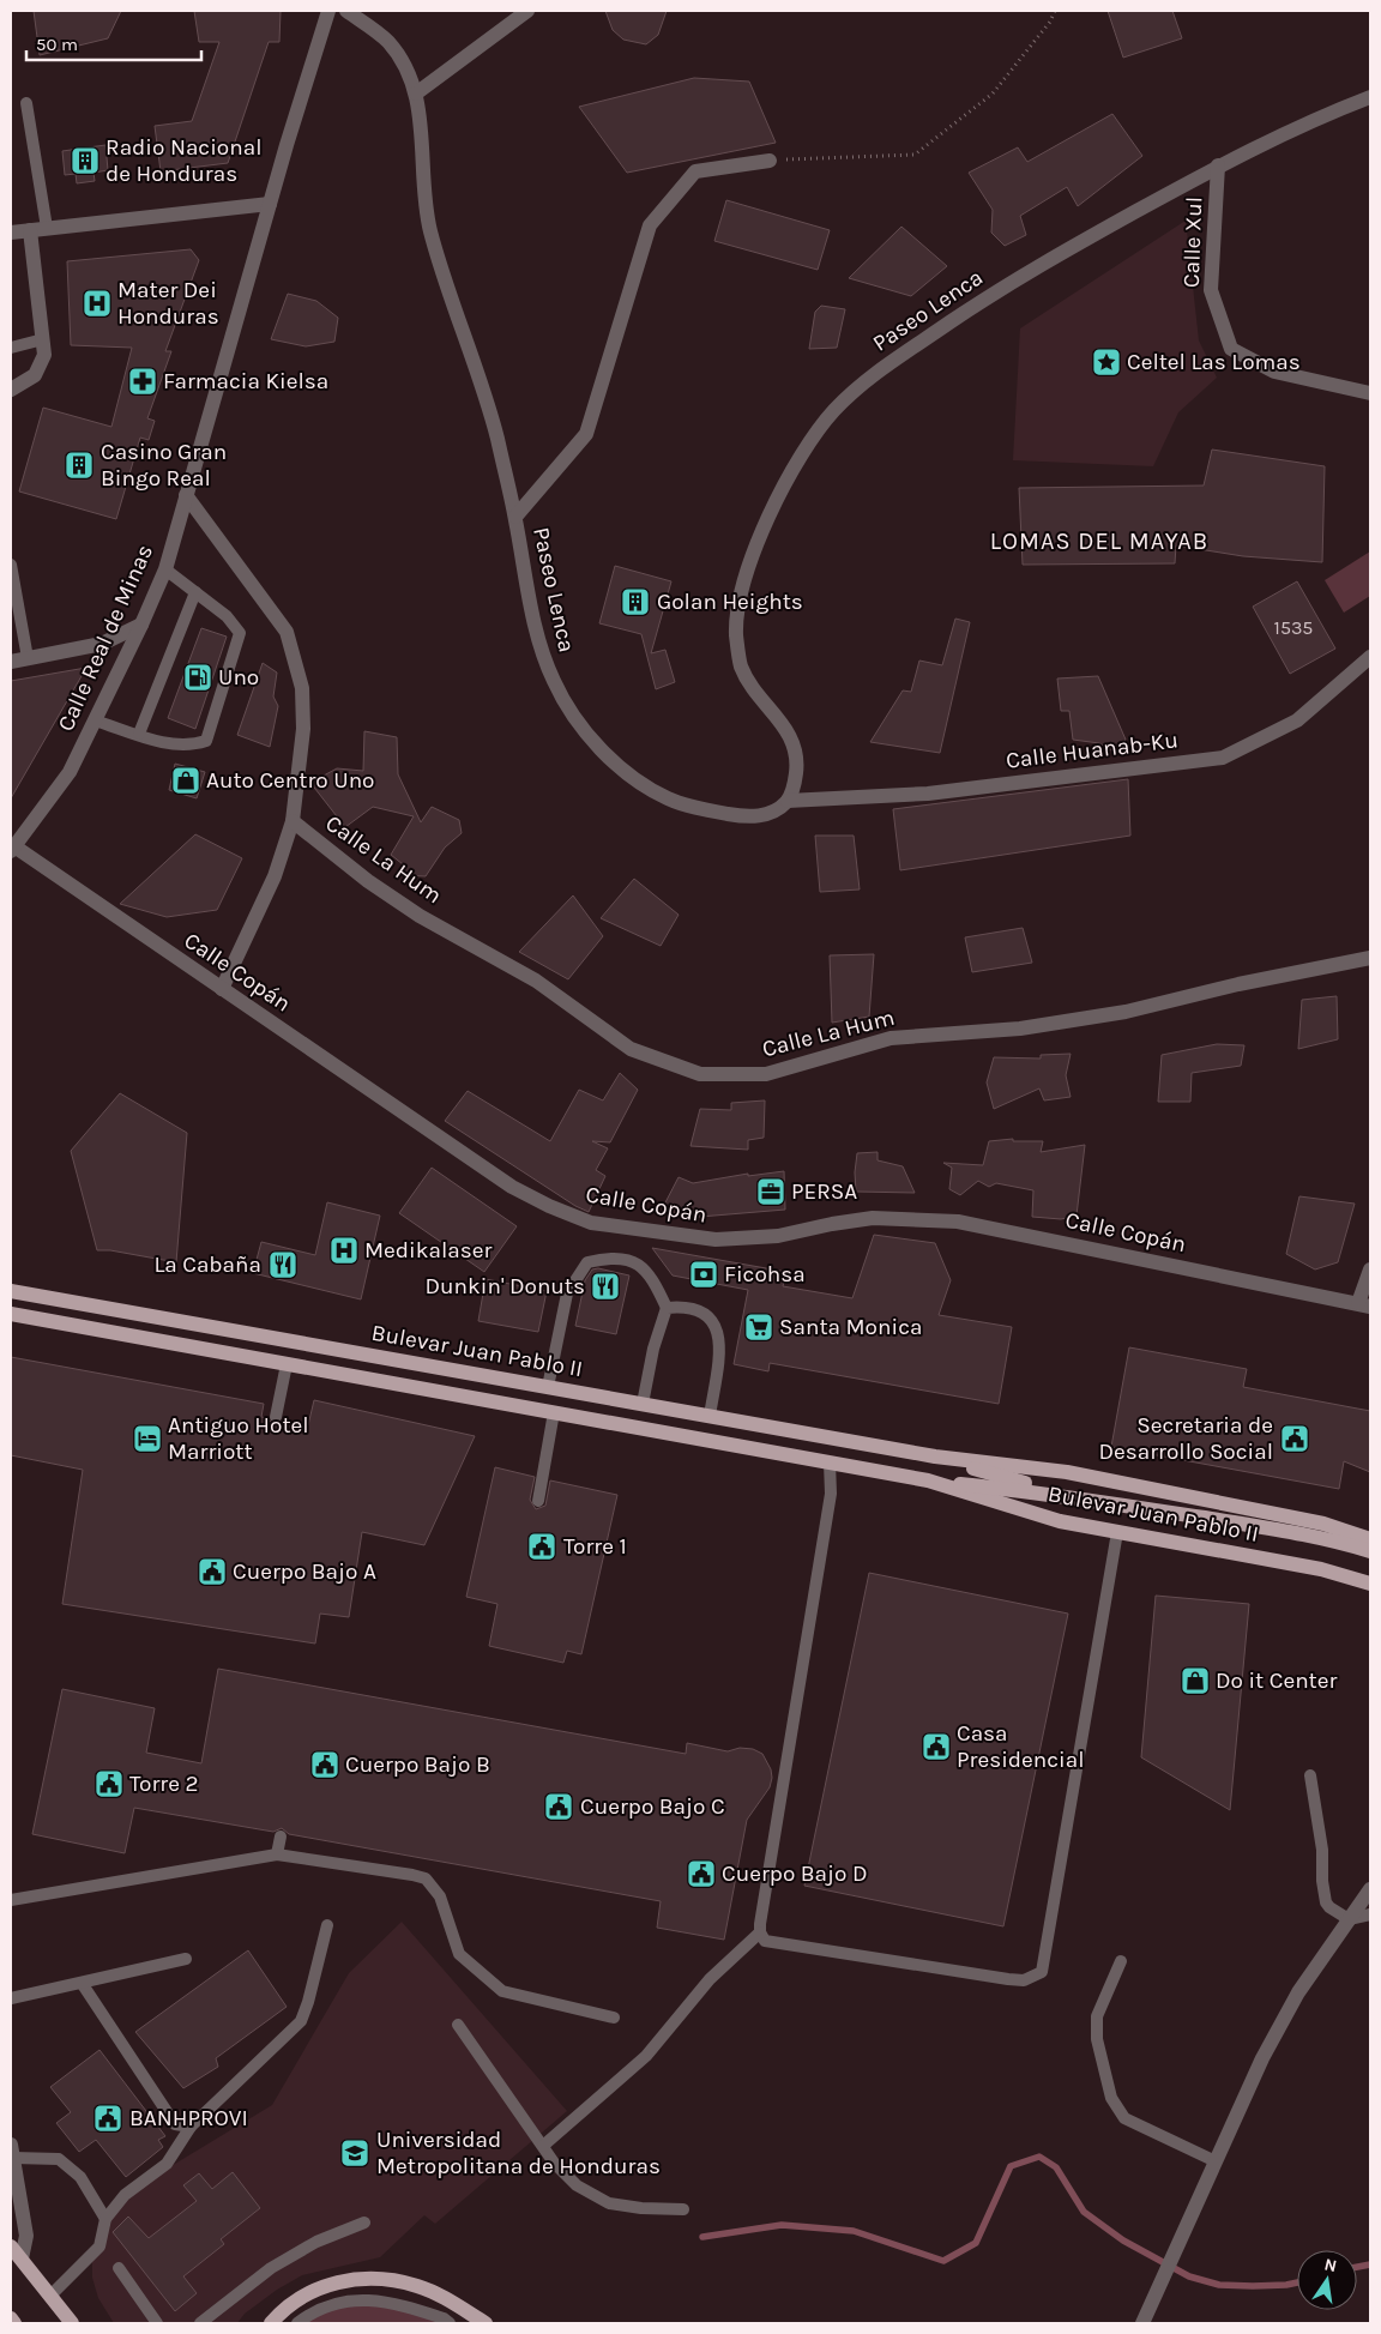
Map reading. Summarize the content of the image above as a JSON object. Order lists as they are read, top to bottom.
{
  "streets": {
    "main road": ["Bulevar Juan Pablo II"],
    "street": [
      "Calle Xul",
      "Paseo Lenca",
      "Calle Real de Minas",
      "Calle Huanab-Ku",
      "Calle La Hum",
      "Calle Copán"
    ]
  },
  "crossings": [
    ["Calle Xul", "Paseo Lenca"],
    ["Paseo Lenca", "Calle Huanab-Ku"],
    ["Calle Real de Minas", "Calle Copán"]
  ],
  "districts": ["LOMAS DEL MAYAB"],
  "places": {
    "building": ["Radio Nacional de Honduras", "Casino Gran Bingo Real", "Golan Heights"],
    "hospital": ["Mater Dei Honduras", "Medikalaser"],
    "place": ["Celtel Las Lomas"],
    "pharmacy": ["Farmacia Kielsa"],
    "fuel station": ["Uno"],
    "shop": ["Auto Centro Uno", "Do it Center"],
    "office": ["PERSA"],
    "restaurant": ["La Cabaña", "Dunkin' Donuts"],
    "bank": ["Ficohsa"],
    "supermarket": ["Santa Monica"],
    "hotel": ["Antiguo Hotel Marriott"],
    "public building": [
      "Secretaria de Desarrollo Social",
      "Torre 1",
      "Cuerpo Bajo A",
      "Casa Presidencial",
      "Cuerpo Bajo B",
      "Torre 2",
      "Cuerpo Bajo C",
      "Cuerpo Bajo D",
      "BANHPROVI"
    ],
    "school or university": ["Universidad Metropolitana de Honduras"]
  },
  "house_numbers": ["1535"],
  "scale_bar": "50 m",
  "north": "top"
}
